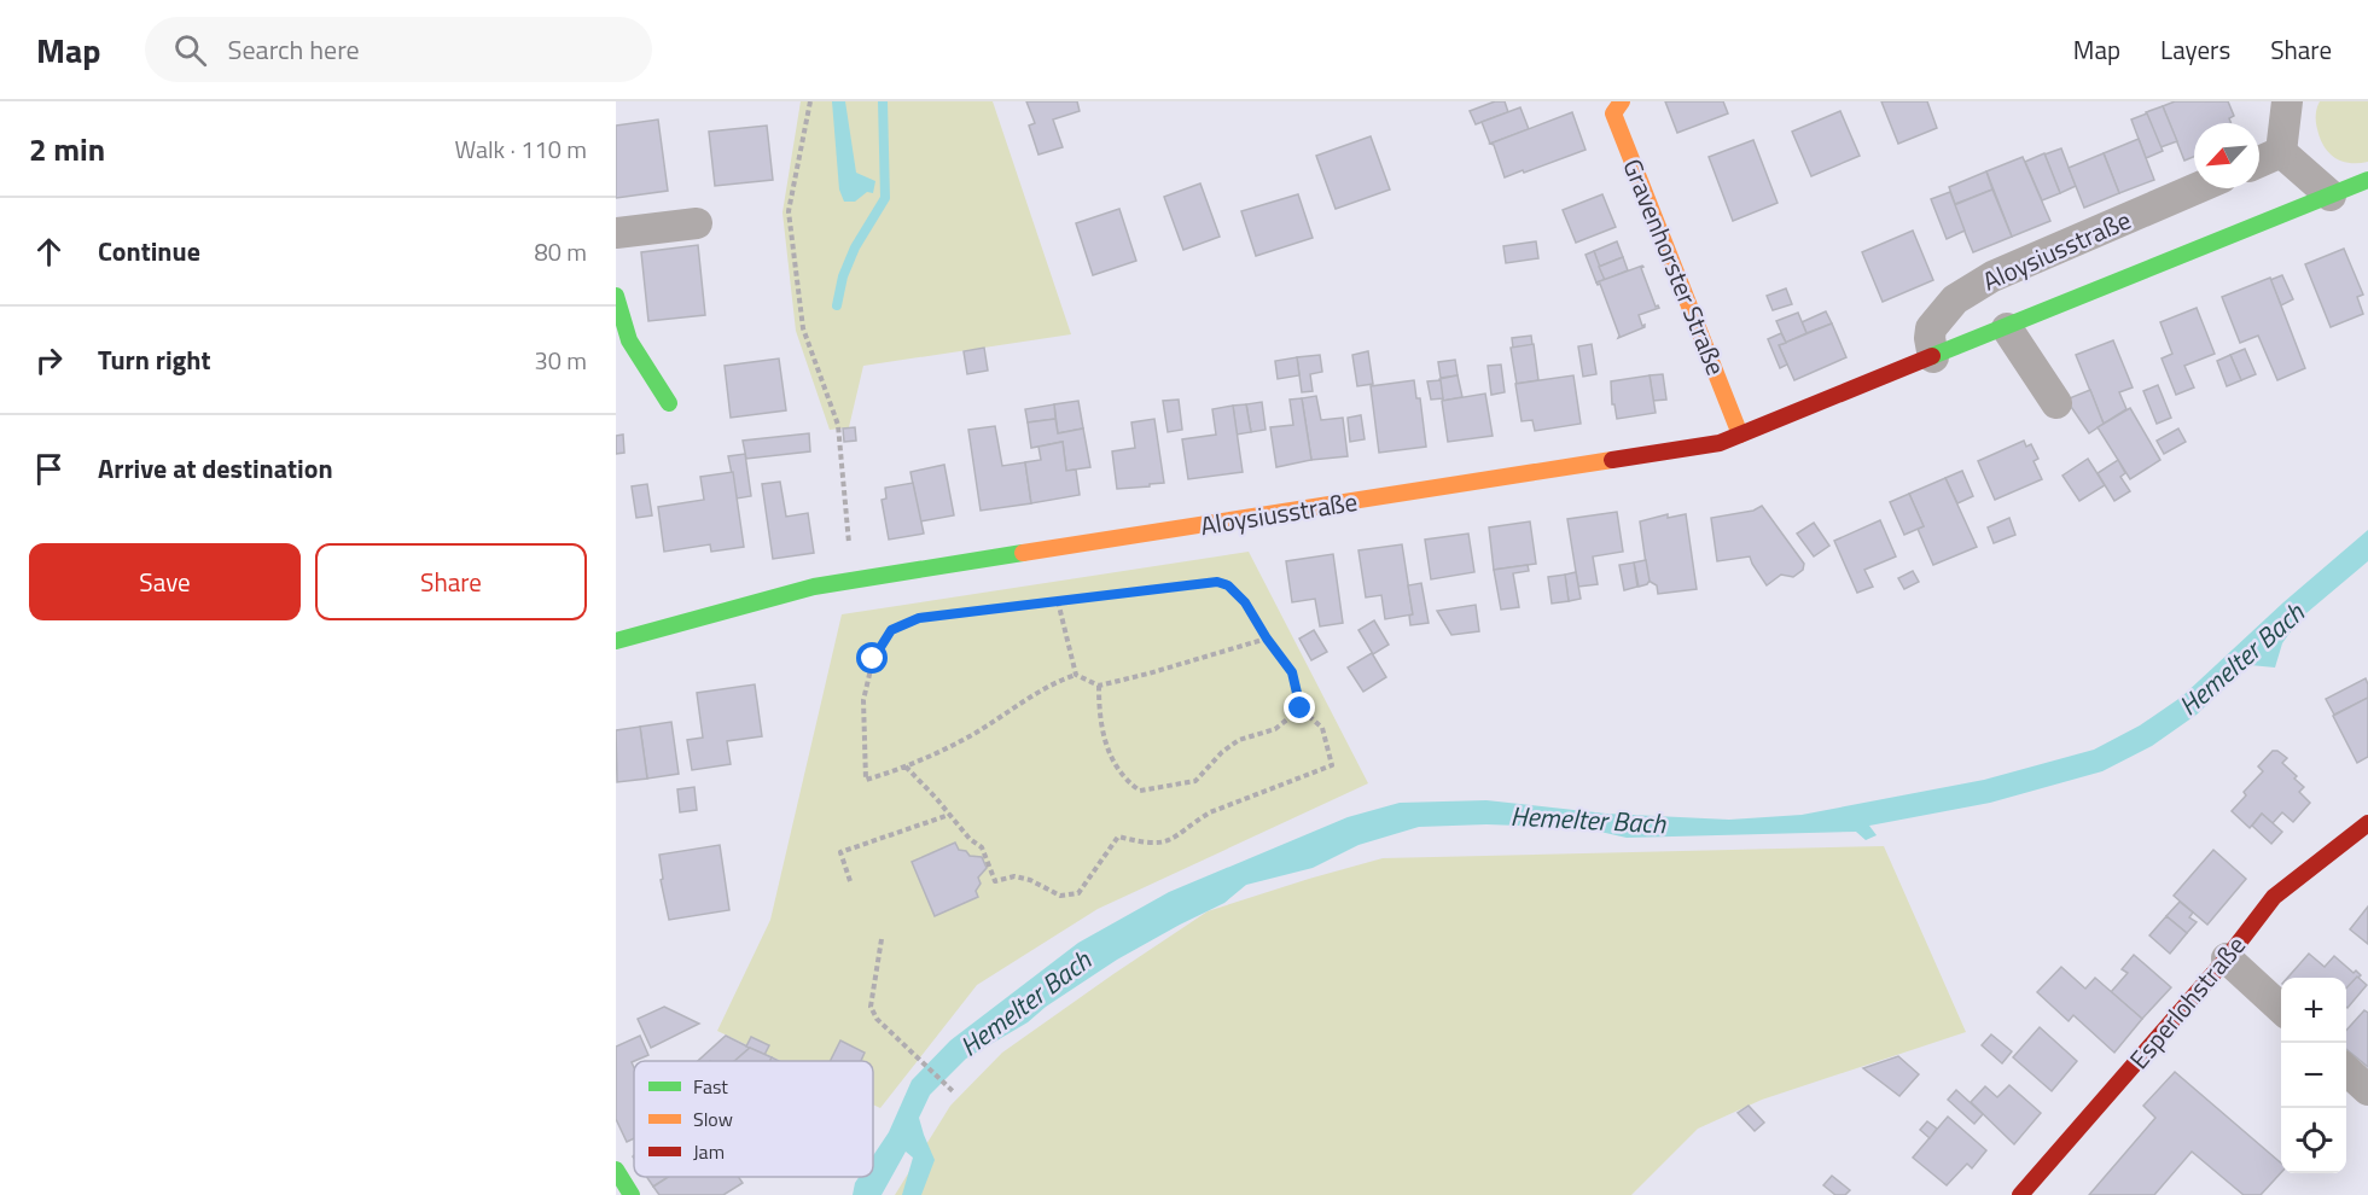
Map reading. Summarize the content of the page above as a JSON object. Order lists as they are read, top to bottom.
{
  "streets": {
    "street": ["Aloysiusstraße", "Gravenhorster Straße", "Esperlohstraße"]
  },
  "crossings": [
    ["Aloysiusstraße", "Gravenhorster Straße"]
  ],
  "water": ["Hemelter Bach"],
  "legend": ["Fast", "Slow", "Jam"],
  "north": "bottom left",
  "page": {
    "header": "Map",
    "search": "Search here",
    "nav": ["Map", "Layers", "Share"],
    "heading": ["2 min", "Walk · 110 m"],
    "list": [
      ["Continue", "80 m"],
      ["Turn right", "30 m"],
      "Arrive at destination"
    ],
    "buttons": ["Save", "Share"],
    "map_buttons": ["+", "−"]
  }
}
